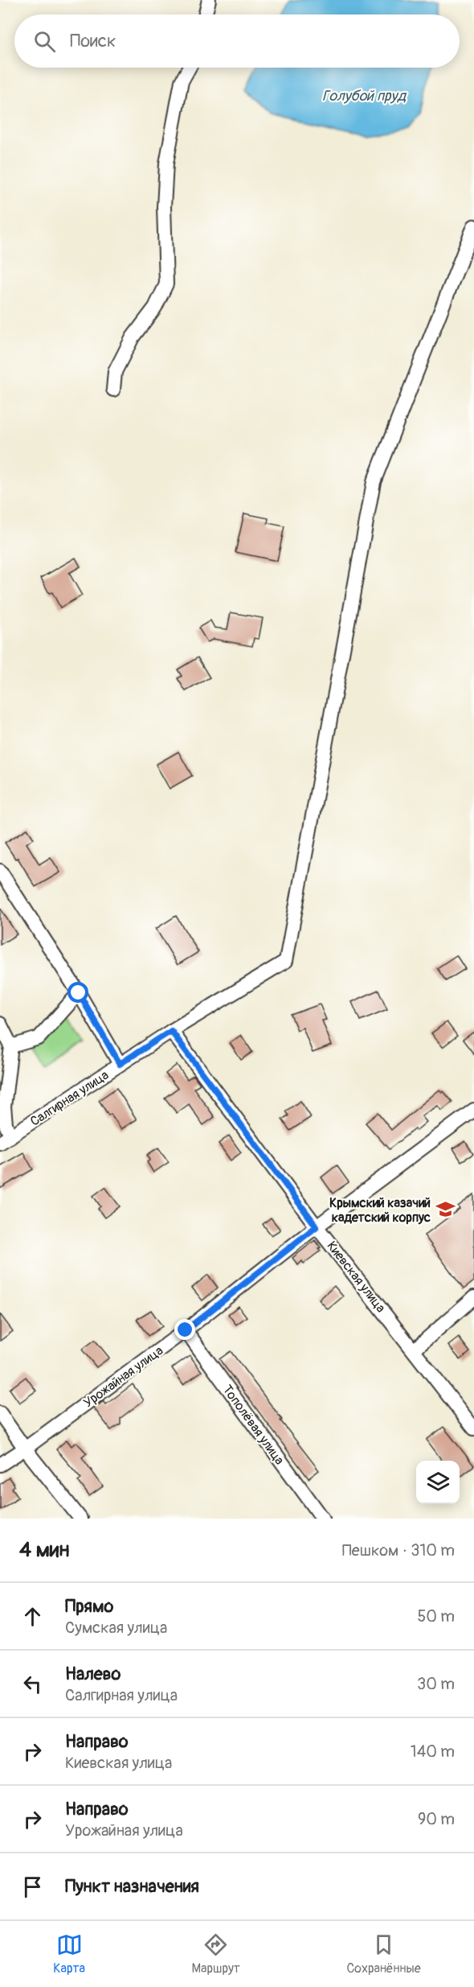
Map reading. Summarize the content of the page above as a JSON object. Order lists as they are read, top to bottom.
{
  "streets": {
    "street": [
      "Салгирная улица",
      "Киевская улица",
      "Урожайная улица",
      "Тополёвая улица"
    ]
  },
  "crossings": [
    ["Салгирная улица", "Киевская улица"],
    ["Киевская улица", "Урожайная улица"],
    ["Урожайная улица", "Тополёвая улица"]
  ],
  "water": ["Голубой пруд"],
  "places": {
    "school or university": ["Крымский казачий кадетский корпус"]
  },
  "page": {
    "search": "Поиск",
    "heading": ["4 мин", "Пешком · 310 m"],
    "list": [
      ["Прямо", "Сумская улица", "50 m"],
      ["Налево", "Салгирная улица", "30 m"],
      ["Направо", "Киевская улица", "140 m"],
      ["Направо", "Урожайная улица", "90 m"],
      "Пункт назначения"
    ],
    "nav": ["Карта", "Маршрут", "Сохранённые"]
  }
}
